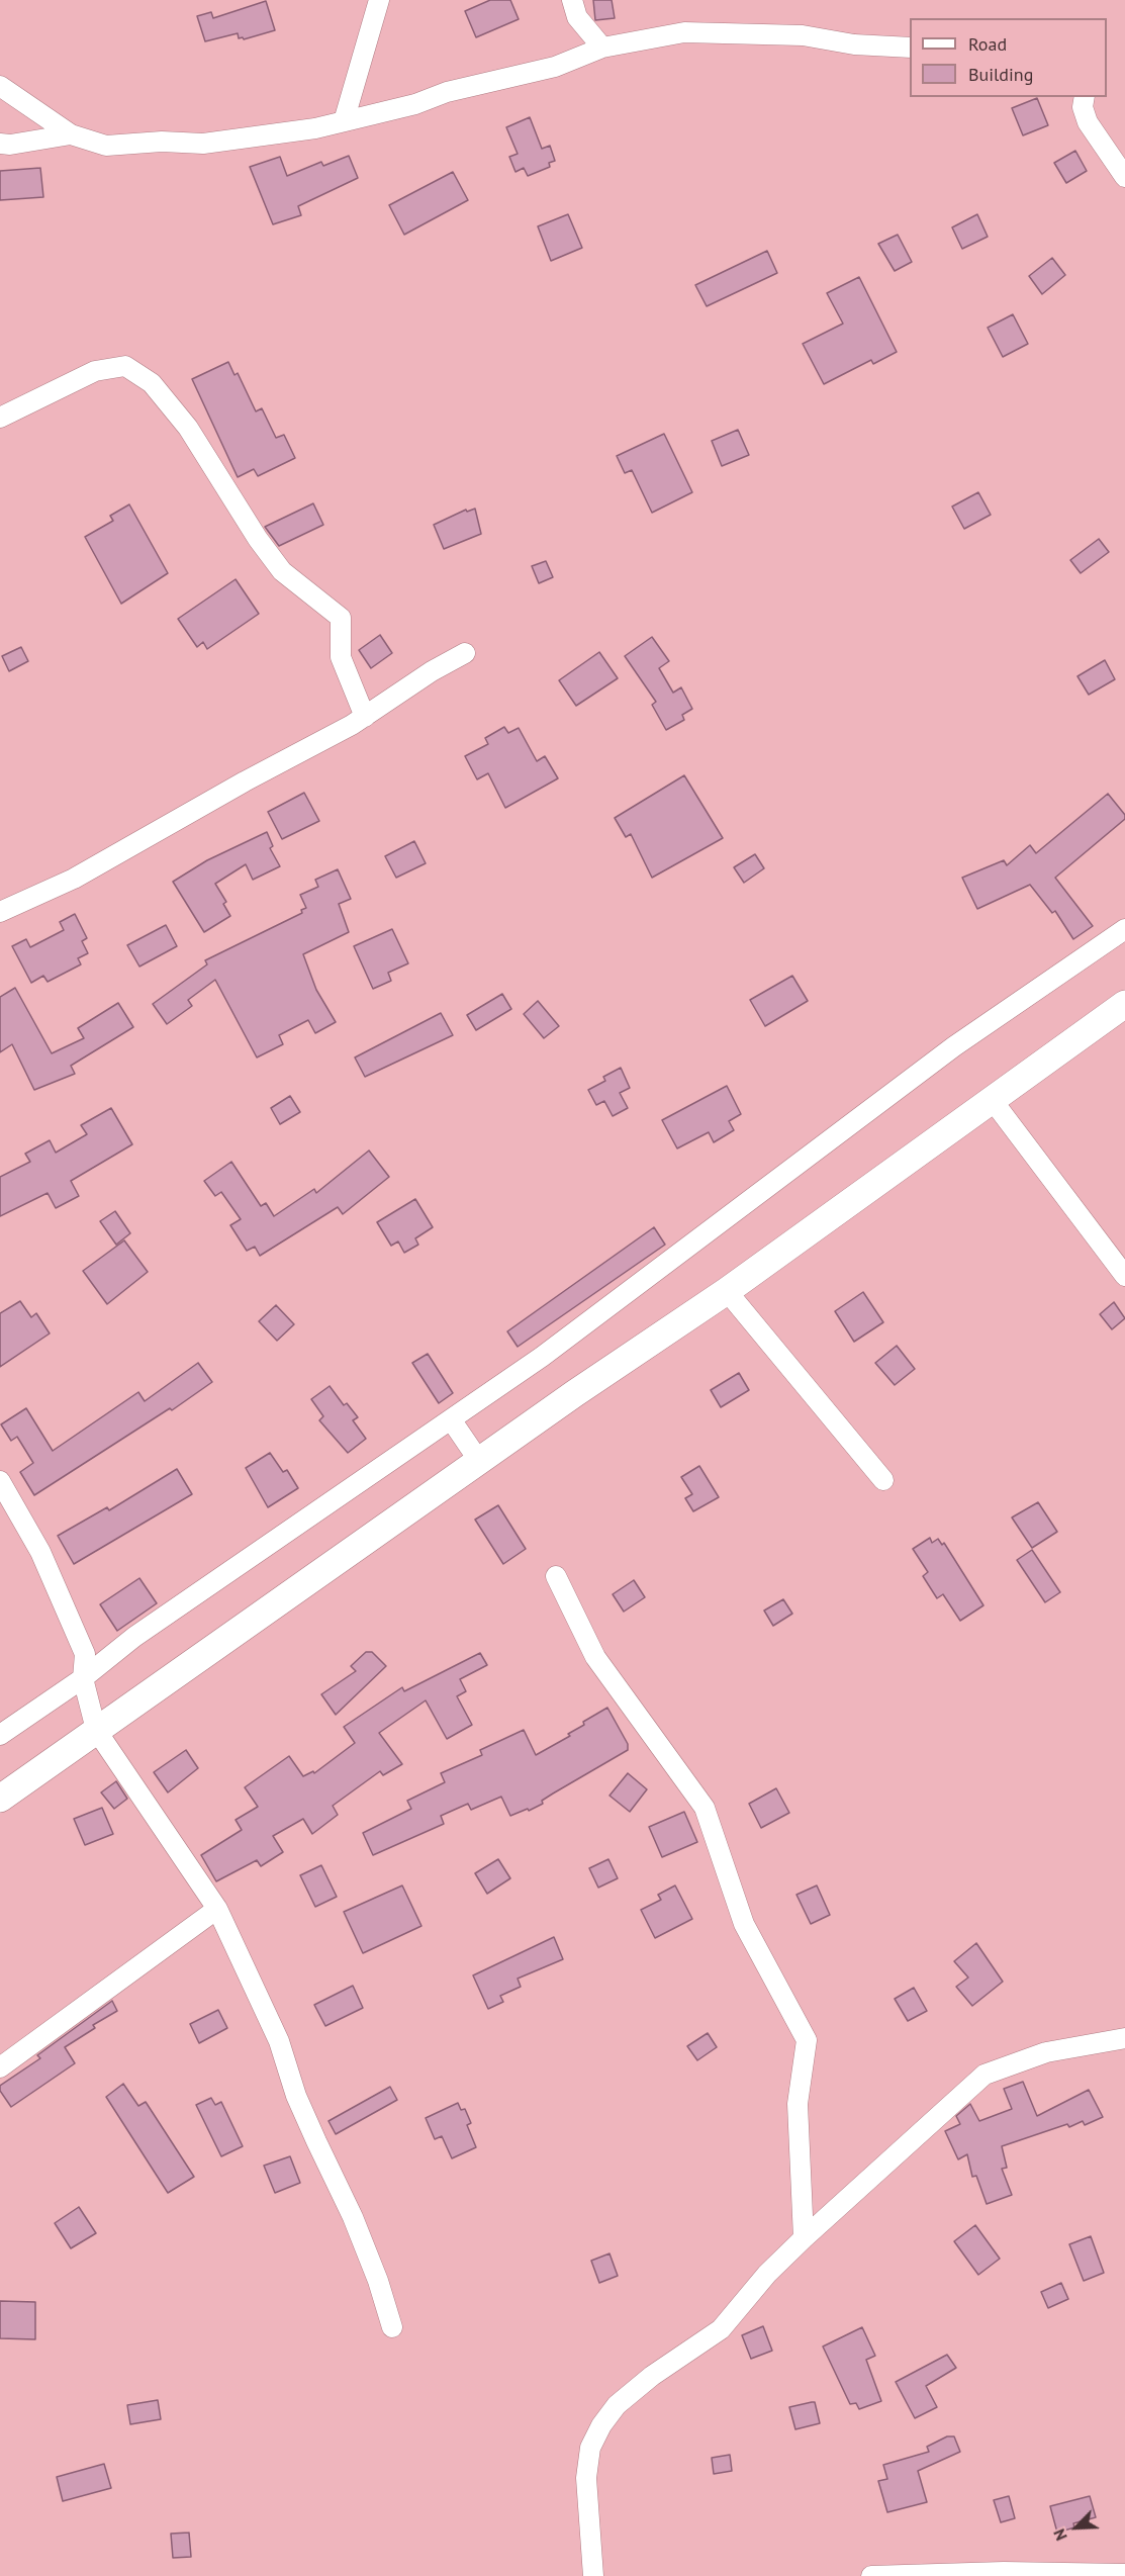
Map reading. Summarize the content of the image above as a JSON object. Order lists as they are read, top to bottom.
{
  "legend": ["Road", "Building"],
  "north": "bottom left"
}
